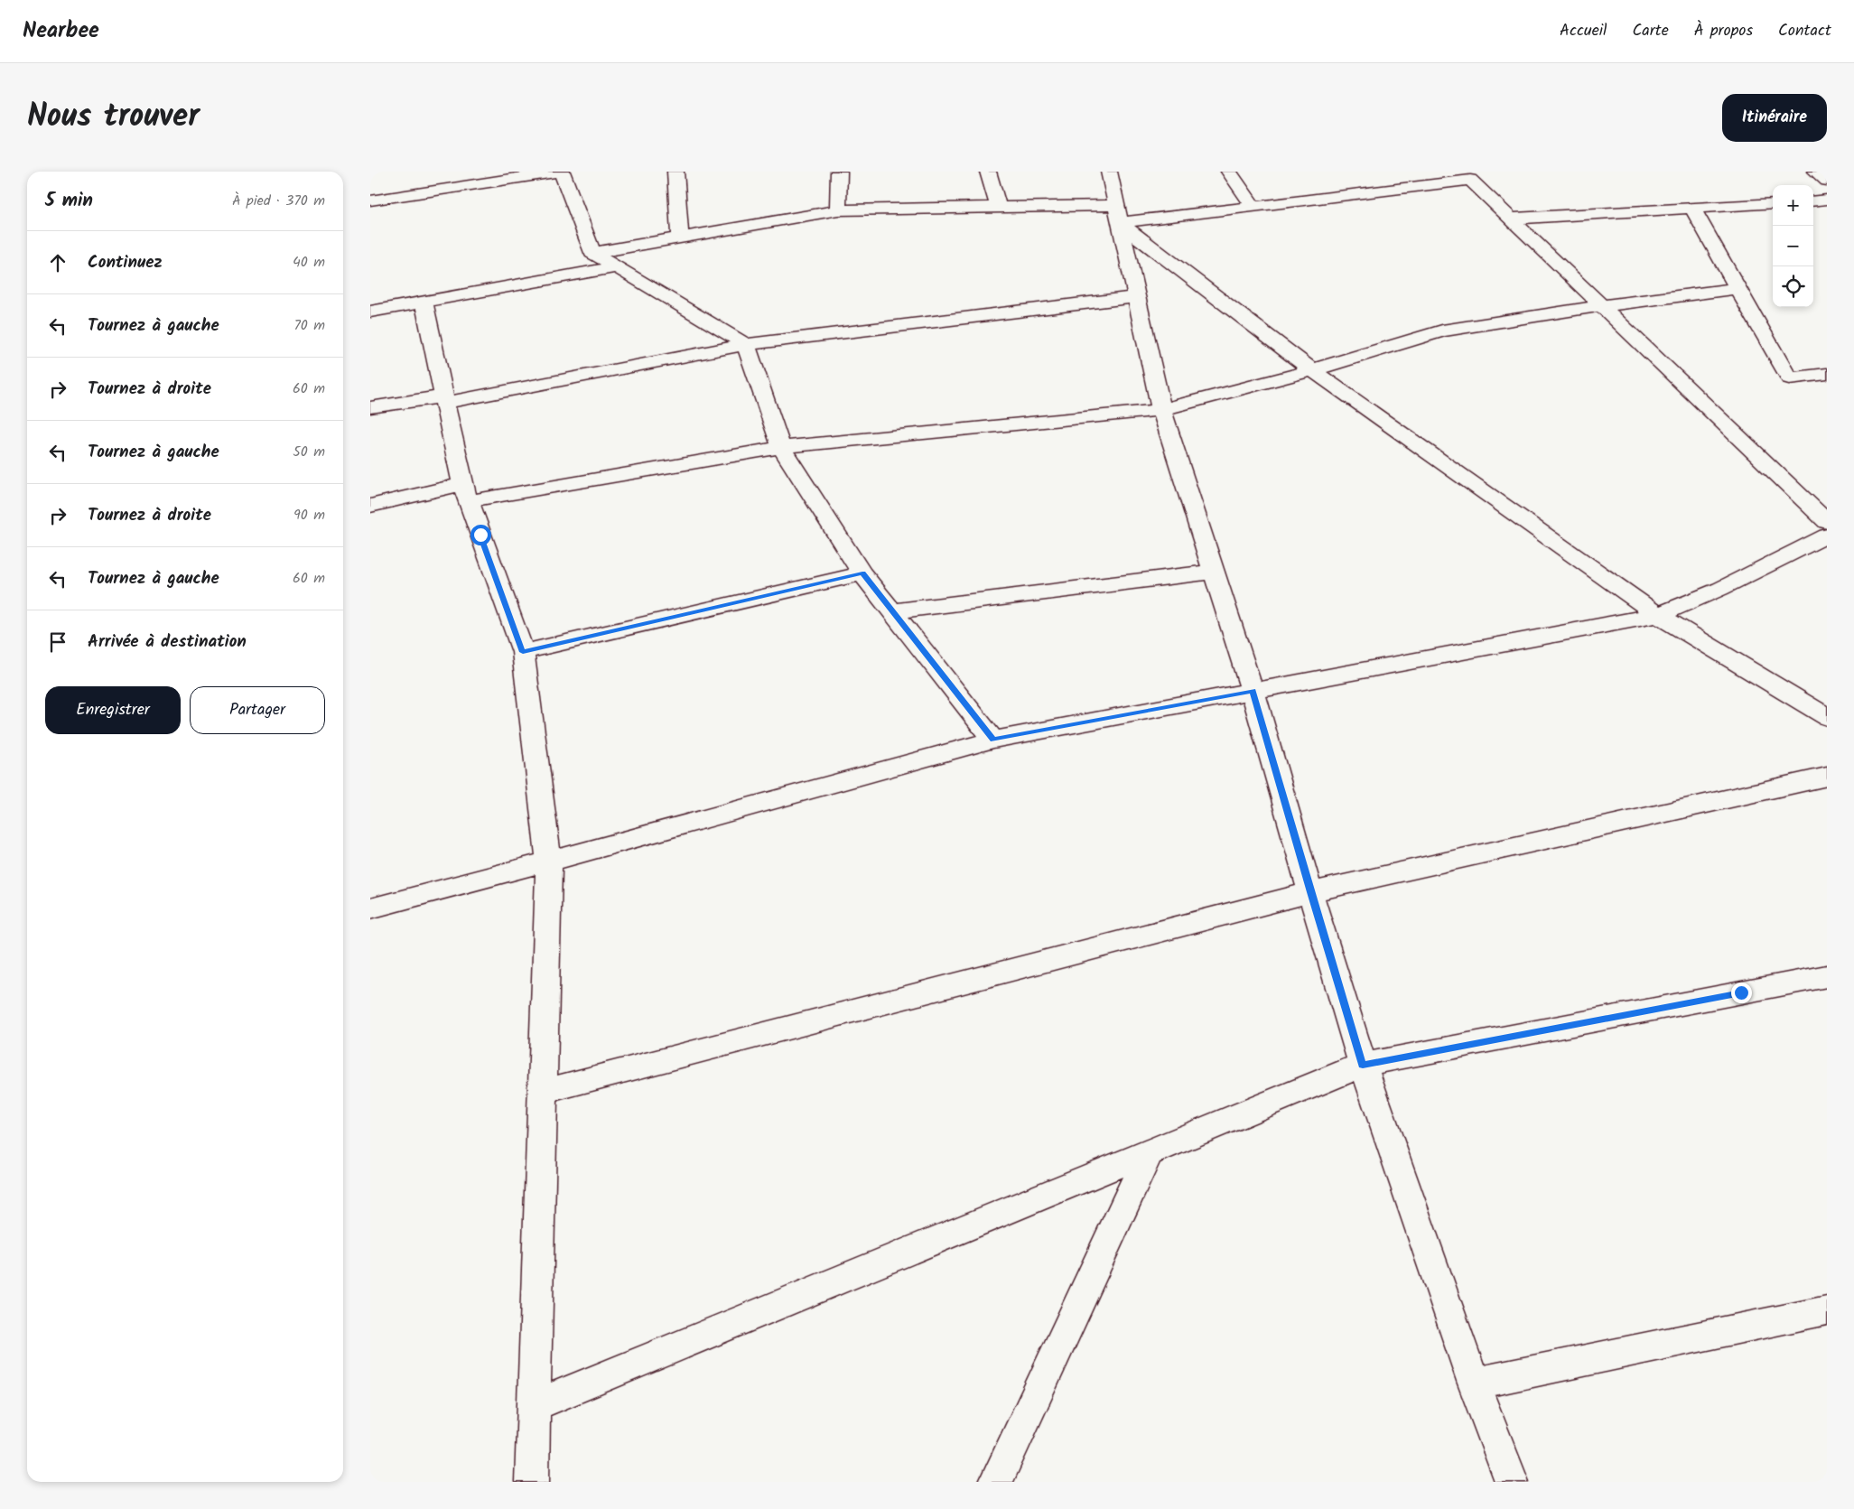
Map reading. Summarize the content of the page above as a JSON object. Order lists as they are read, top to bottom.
{
  "page": {
    "header": "Nearbee",
    "nav": [
      "Accueil",
      "Carte",
      "À propos",
      "Contact"
    ],
    "title": "Nous trouver",
    "buttons": [
      "Itinéraire",
      ["Enregistrer", "Partager"]
    ],
    "heading": ["5 min", "À pied · 370 m"],
    "map_buttons": ["+", "−"],
    "list": [
      ["Continuez", "40 m"],
      ["Tournez à gauche", "70 m"],
      ["Tournez à droite", "60 m"],
      ["Tournez à gauche", "50 m"],
      ["Tournez à droite", "90 m"],
      ["Tournez à gauche", "60 m"],
      "Arrivée à destination"
    ]
  }
}
